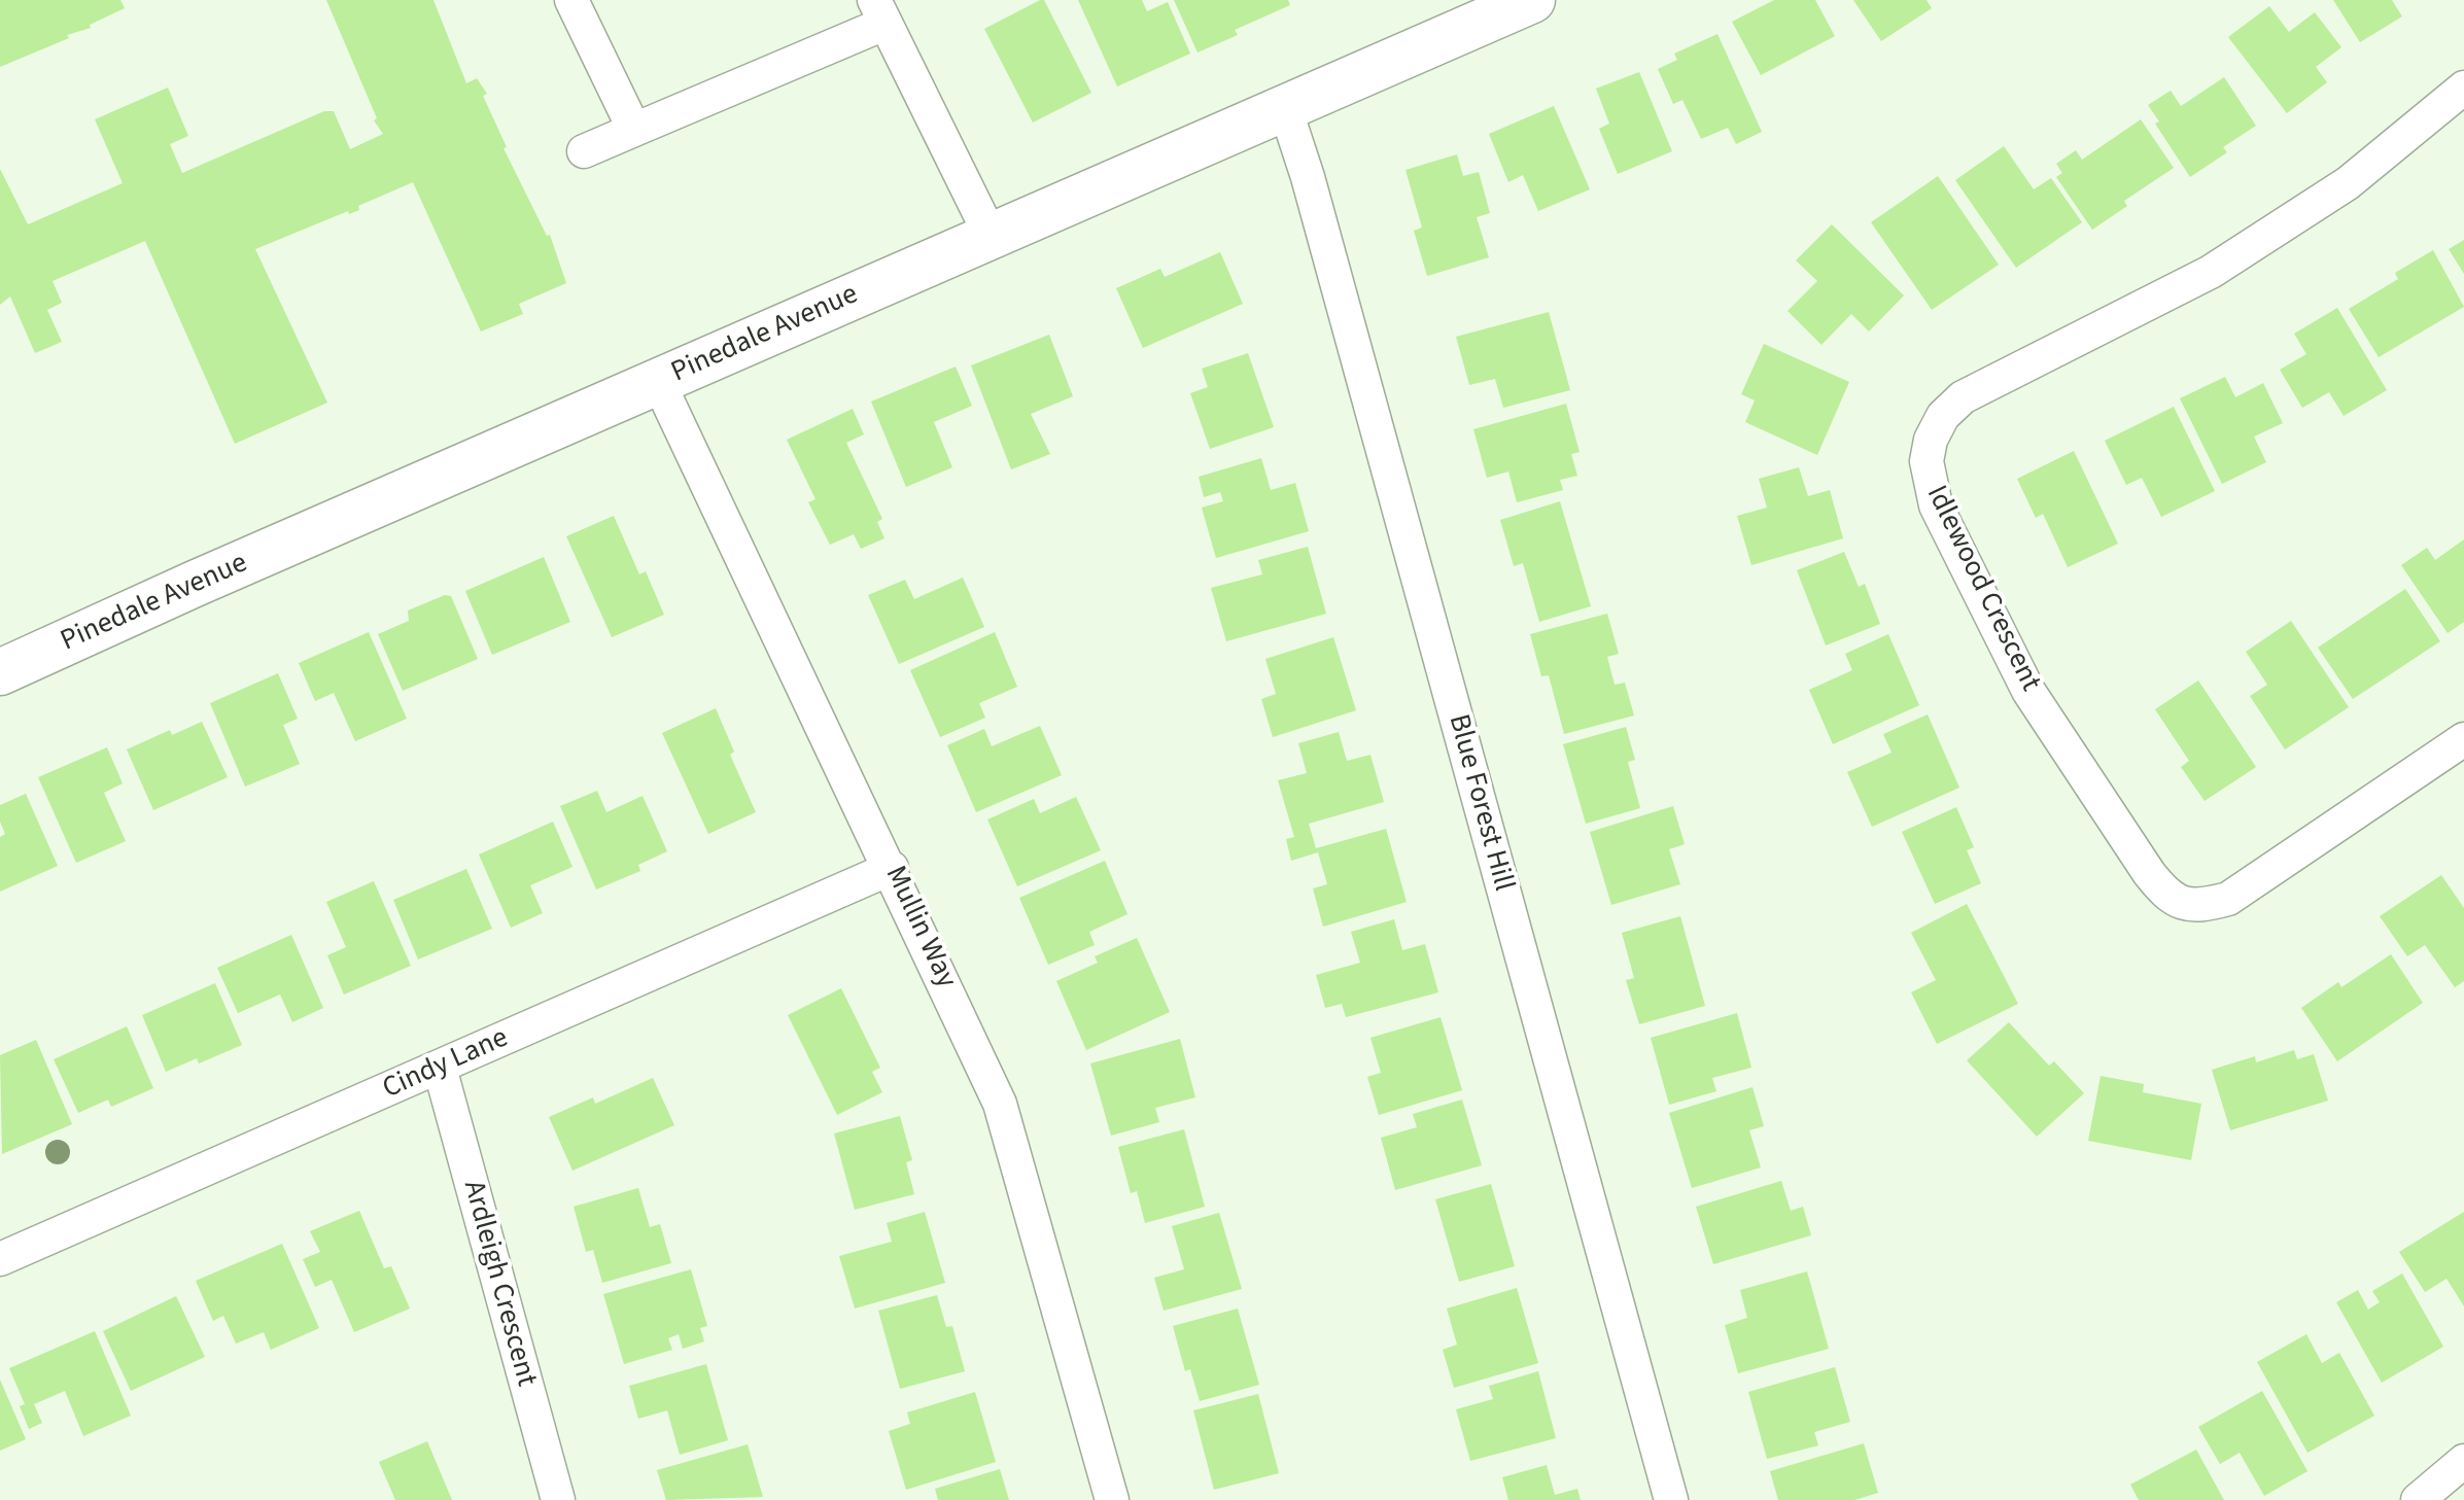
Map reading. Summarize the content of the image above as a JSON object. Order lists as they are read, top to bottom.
{
  "streets": {
    "street": [
      "Pinedale Avenue",
      "Idlewood Crescent",
      "Blue Forest Hill",
      "Mullin Way",
      "Cindy Lane",
      "Ardleigh Crescent"
    ]
  },
  "crossings": [
    ["Pinedale Avenue", "Blue Forest Hill"],
    ["Pinedale Avenue", "Mullin Way"],
    ["Mullin Way", "Cindy Lane"],
    ["Cindy Lane", "Ardleigh Crescent"]
  ]
}
